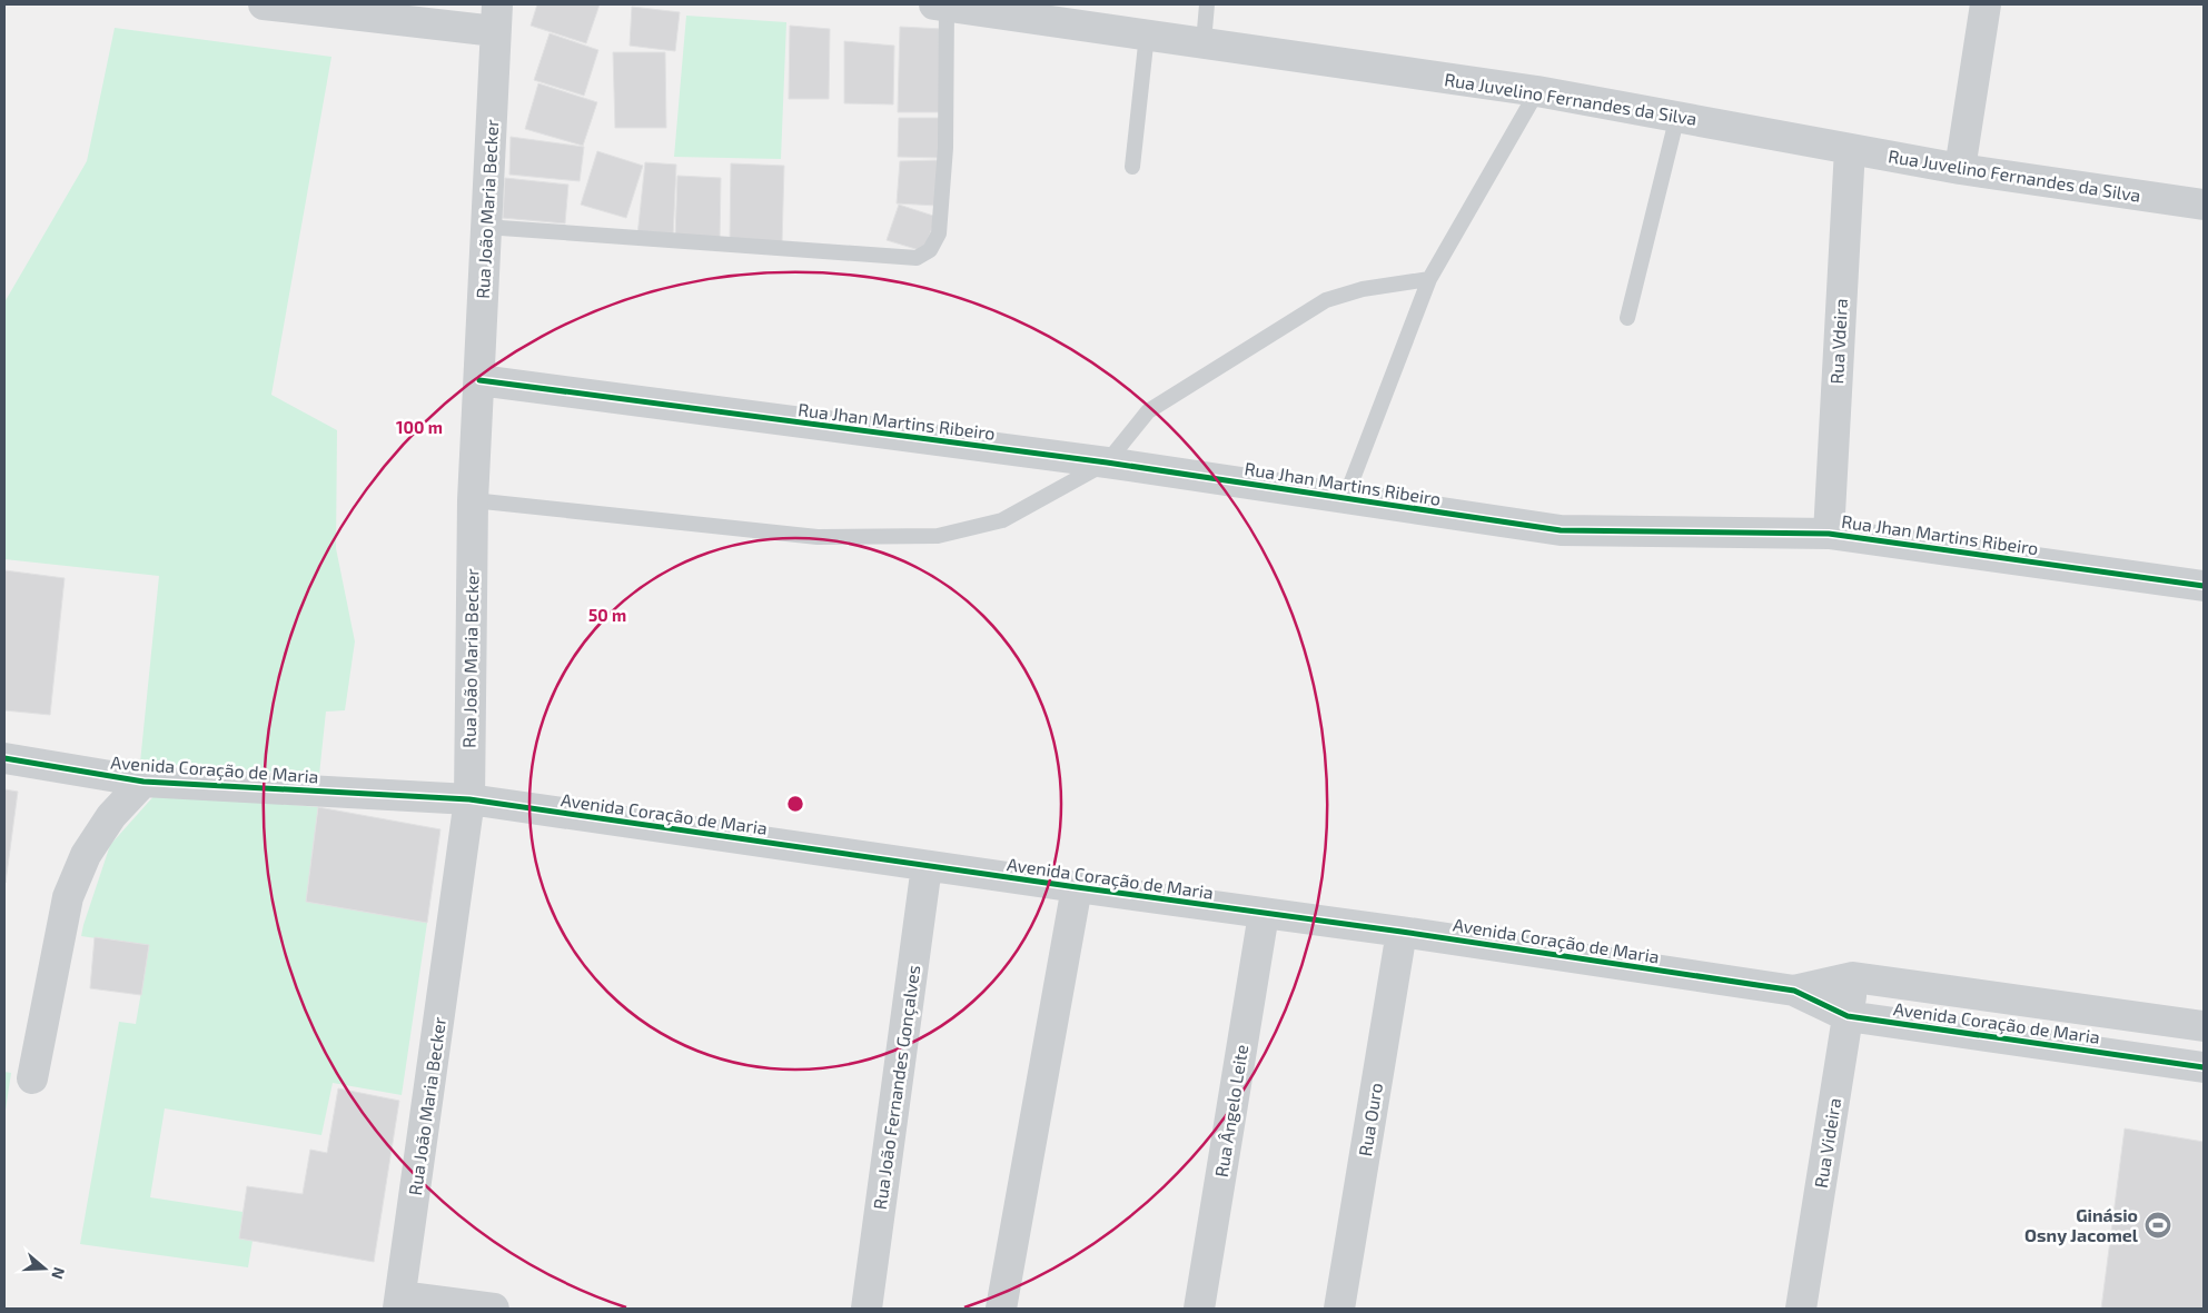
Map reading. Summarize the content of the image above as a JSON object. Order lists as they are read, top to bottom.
{
  "streets": {
    "street": [
      "Rua Juvelino Fernandes da Silva",
      "Rua João Maria Becker",
      "Rua Vdeira",
      "Rua Jhan Martins Ribeiro",
      "Avenida Coração de Maria",
      "Rua João Fernandes Gonçalves",
      "Rua Ângelo Leite",
      "Rua Ouro",
      "Rua Videira"
    ]
  },
  "crossings": [
    ["Rua Juvelino Fernandes da Silva", "Rua Vdeira"],
    ["Rua João Maria Becker", "Rua Jhan Martins Ribeiro"],
    ["Rua João Maria Becker", "Avenida Coração de Maria"],
    ["Rua Vdeira", "Rua Jhan Martins Ribeiro"],
    ["Avenida Coração de Maria", "Rua João Fernandes Gonçalves"],
    ["Avenida Coração de Maria", "Rua Ângelo Leite"],
    ["Avenida Coração de Maria", "Rua Ouro"],
    ["Avenida Coração de Maria", "Rua Videira"]
  ],
  "places": {
    "sports": ["Ginásio Osny Jacomel"]
  },
  "north": "right",
  "rings": ["100 m", "50 m"]
}
